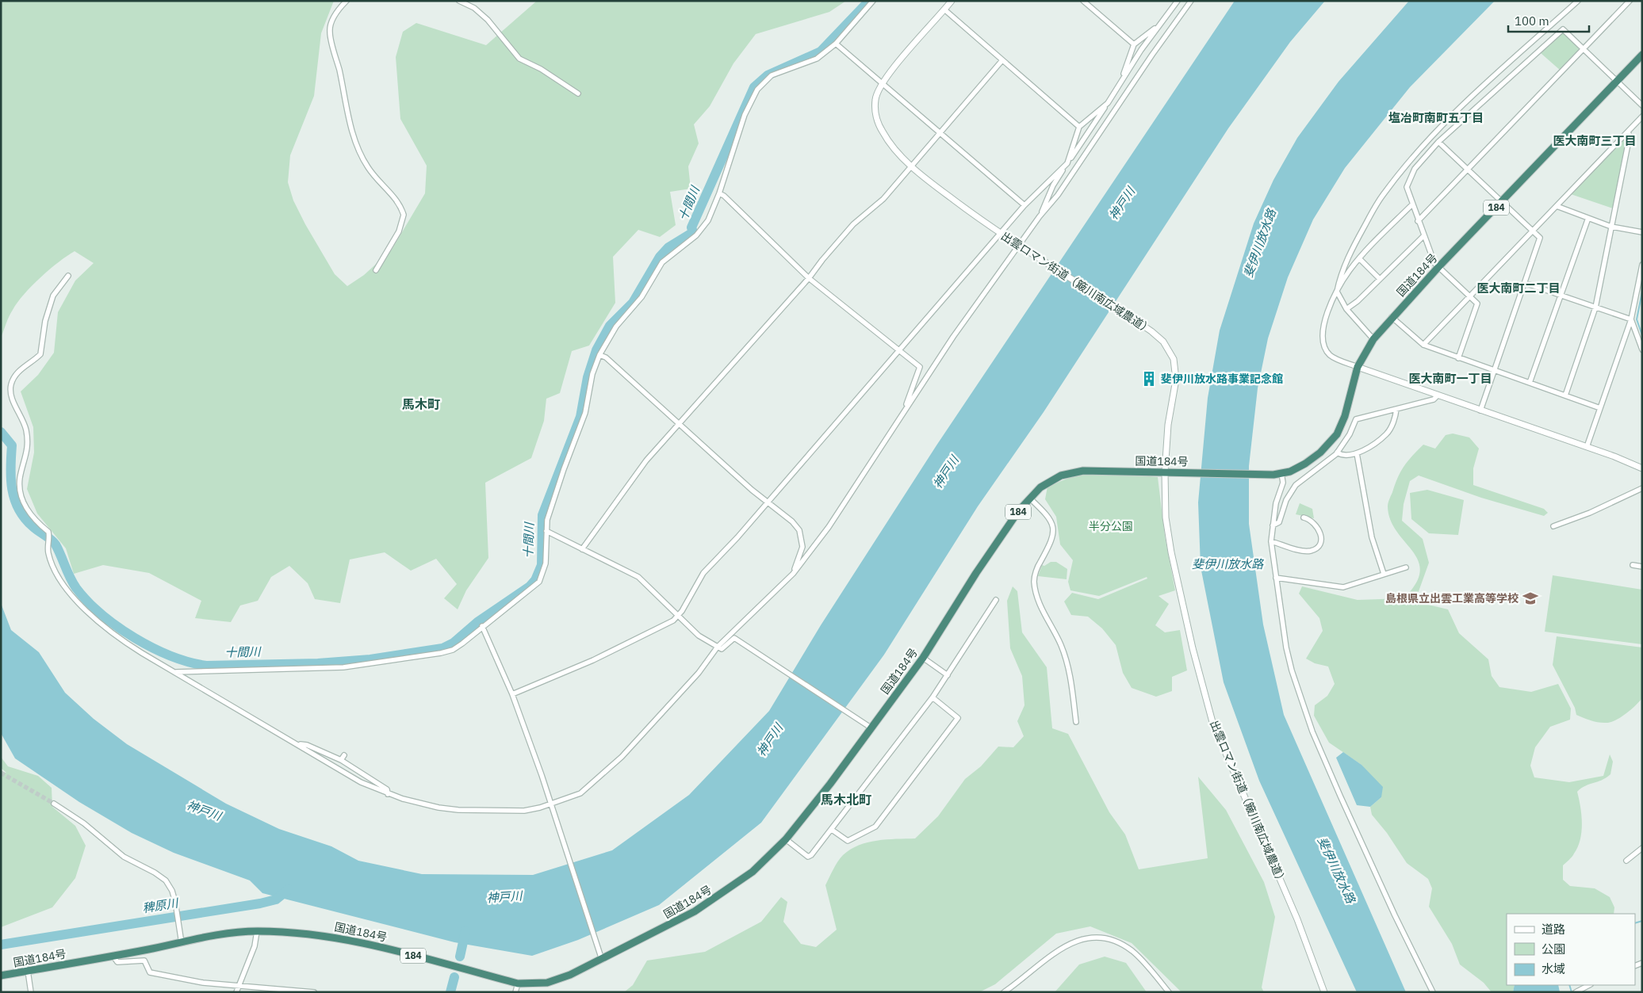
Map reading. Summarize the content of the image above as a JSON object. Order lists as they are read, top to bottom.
{
  "streets": {
    "highway": ["184", "国道184号"],
    "street": ["出雲ロマン街道（簸川南広域農道）"]
  },
  "crossings": [
    ["国道184号", "出雲ロマン街道（簸川南広域農道）"]
  ],
  "districts": [
    "塩冶町南町五丁目",
    "医大南町三丁目",
    "医大南町二丁目",
    "医大南町一丁目",
    "馬木町",
    "馬木北町"
  ],
  "water": [
    "十間川",
    "神戸川",
    "斐伊川放水路",
    "稗原川"
  ],
  "parks": ["半分公園"],
  "places": {
    "building": ["斐伊川放水路事業記念館"],
    "school or university": ["島根県立出雲工業高等学校"]
  },
  "legend": ["道路", "公園", "水域"],
  "scale_bar": "100 m"
}
